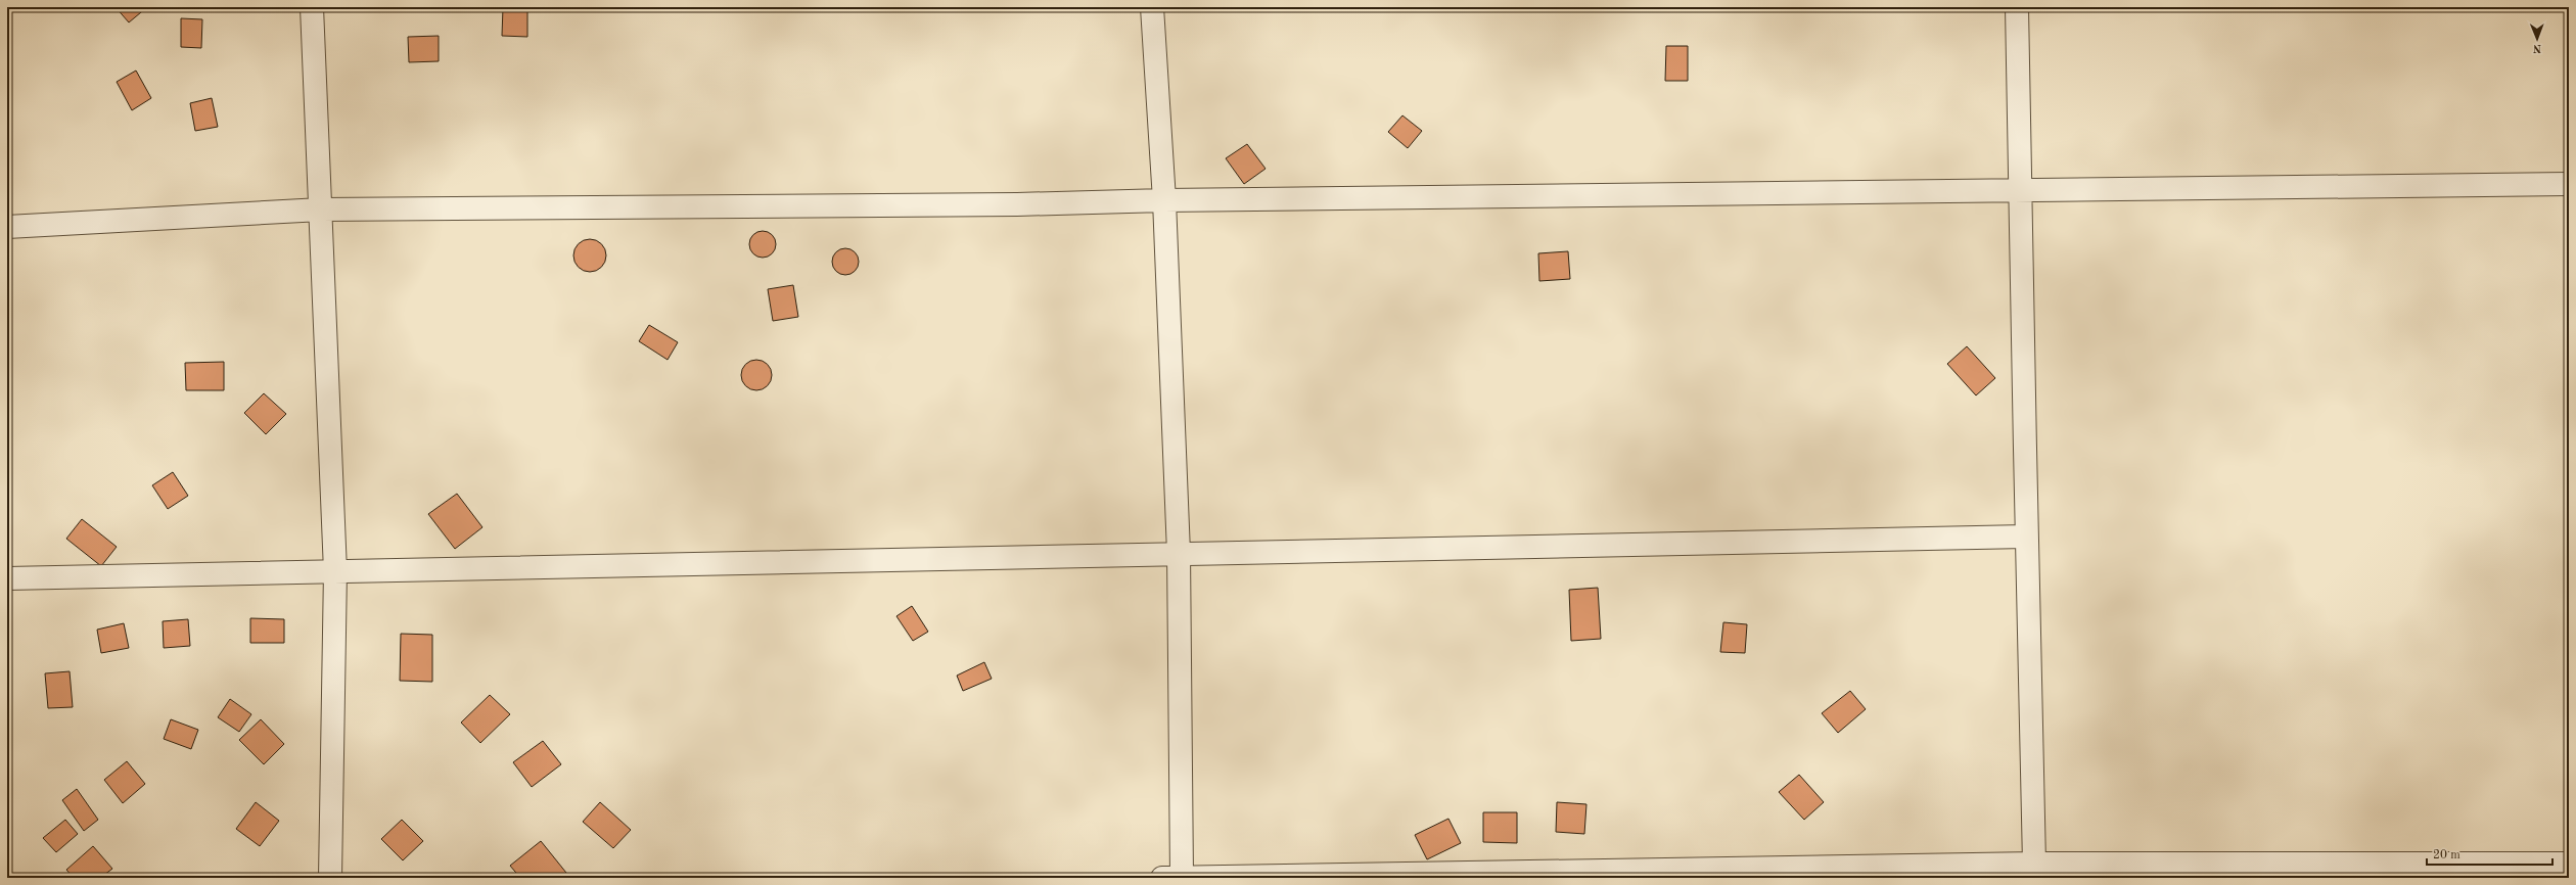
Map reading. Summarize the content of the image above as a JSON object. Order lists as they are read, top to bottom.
{
  "scale_bar": "20 m",
  "north": "bottom"
}
